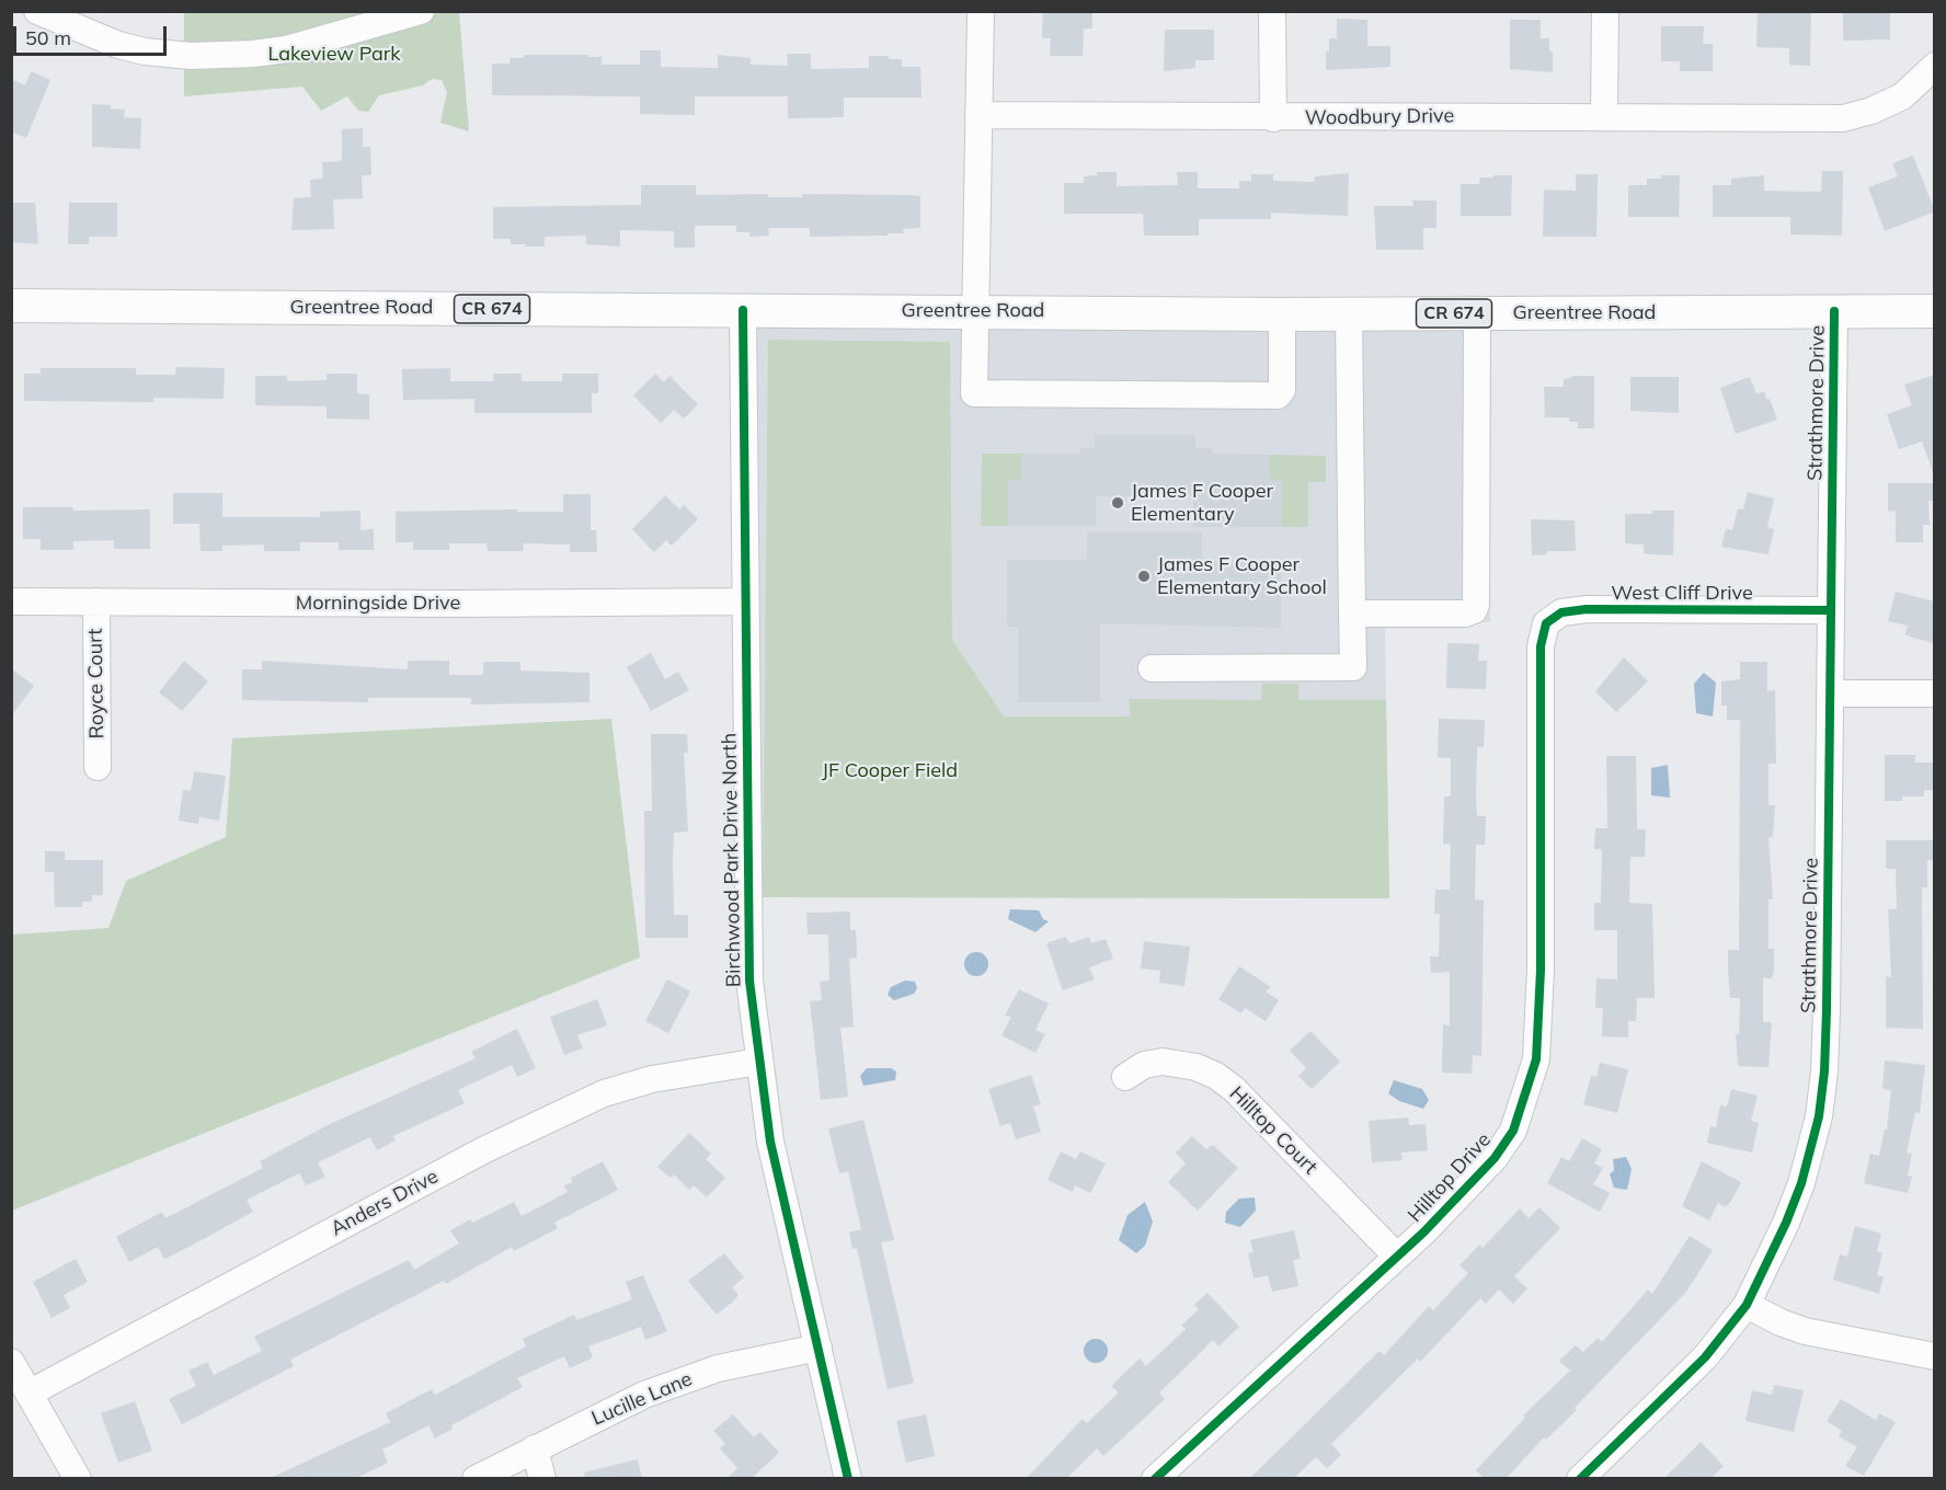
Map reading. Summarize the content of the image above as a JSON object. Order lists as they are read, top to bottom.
{
  "streets": {
    "main road": ["Greentree Road", "CR 674"],
    "street": [
      "Woodbury Drive",
      "Strathmore Drive",
      "West Cliff Drive",
      "Morningside Drive",
      "Royce Court",
      "Birchwood Park Drive North",
      "Hilltop Court",
      "Hilltop Drive",
      "Anders Drive",
      "Lucille Lane"
    ]
  },
  "crossings": [
    ["Greentree Road", "Strathmore Drive"],
    ["Greentree Road", "Birchwood Park Drive North"],
    ["Strathmore Drive", "West Cliff Drive"],
    ["West Cliff Drive", "Hilltop Drive"],
    ["Morningside Drive", "Royce Court"],
    ["Morningside Drive", "Birchwood Park Drive North"],
    ["Birchwood Park Drive North", "Anders Drive"],
    ["Birchwood Park Drive North", "Lucille Lane"],
    ["Hilltop Court", "Hilltop Drive"]
  ],
  "parks": ["Lakeview Park", "JF Cooper Field"],
  "places": ["James F Cooper Elementary", "James F Cooper Elementary School"],
  "scale_bar": "50 m"
}
